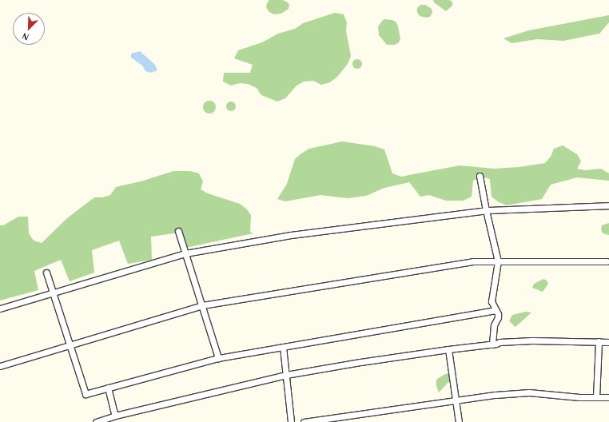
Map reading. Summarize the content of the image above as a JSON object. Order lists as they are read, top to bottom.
{
  "north": "bottom left"
}
